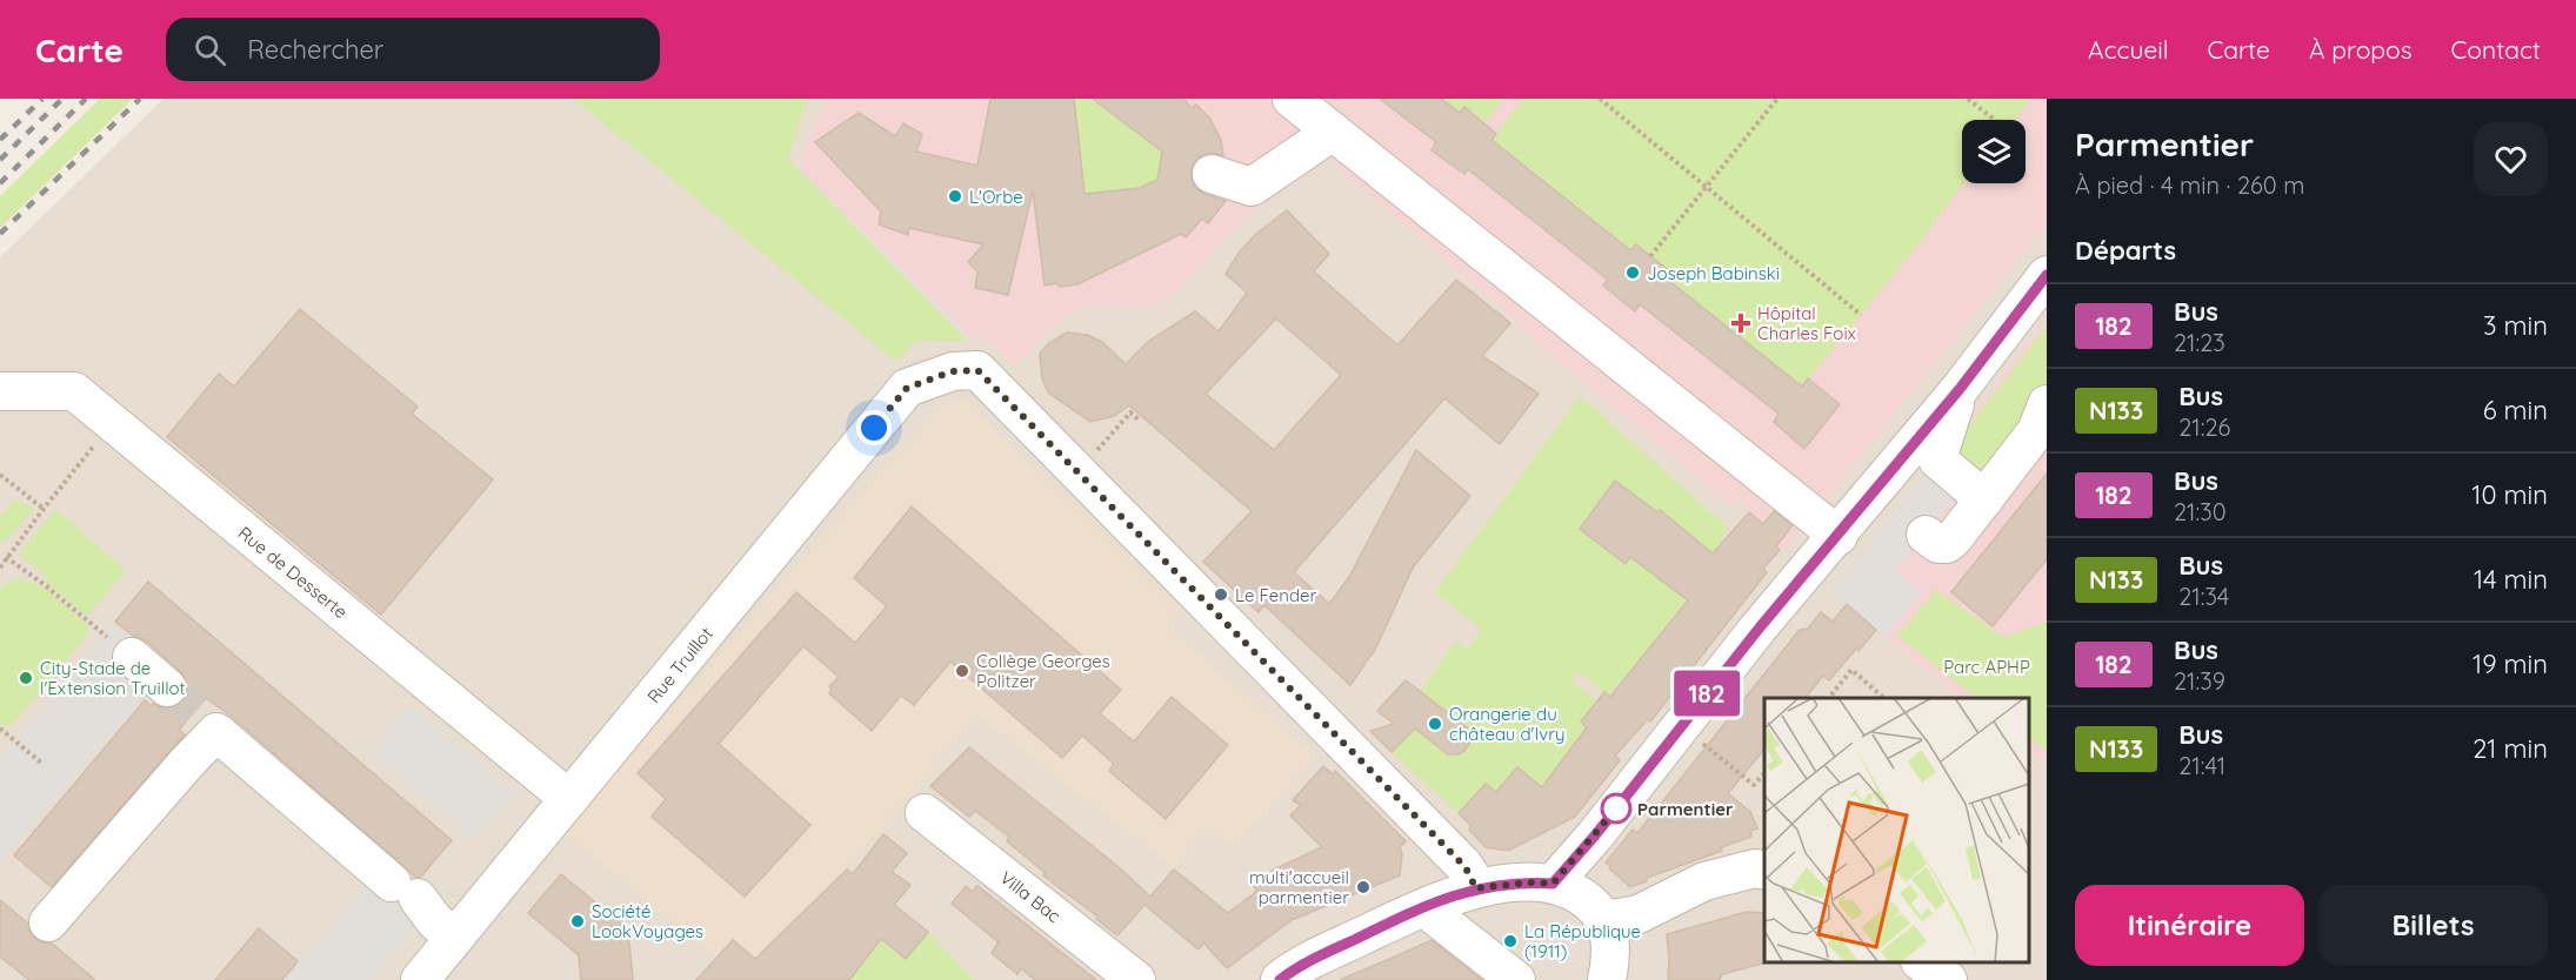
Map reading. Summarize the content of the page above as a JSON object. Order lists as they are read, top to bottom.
{
  "streets": {
    "street": ["Rue de Desserte", "Rue Truillot", "Villa Bac"]
  },
  "crossings": [
    ["Rue de Desserte", "Rue Truillot"]
  ],
  "parks": ["Parc APHP"],
  "places": {
    "other": [
      "L'Orbe",
      "Joseph Babinski",
      "Le Fender",
      "Collège Georges Politzer",
      "City-Stade de l'Extension Truillot",
      "Orangerie du château d'Ivry",
      "Parmentier",
      "multi'accueil parmentier",
      "Société LookVoyages",
      "La République (1911)"
    ],
    "health": ["Hôpital Charles Foix"]
  },
  "lines": ["bus line 182"],
  "page": {
    "header": "Carte",
    "search": "Rechercher",
    "nav": [
      "Accueil",
      "Carte",
      "À propos",
      "Contact"
    ],
    "on_map": "182",
    "heading": [
      ["Parmentier", "À pied · 4 min · 260 m"],
      "Départs"
    ],
    "list": [
      {
        "mark": "182",
        "name": "Bus",
        "note": "21:23",
        "value": "3 min"
      },
      {
        "mark": "N133",
        "name": "Bus",
        "note": "21:26",
        "value": "6 min"
      },
      {
        "mark": "182",
        "name": "Bus",
        "note": "21:30",
        "value": "10 min"
      },
      {
        "mark": "N133",
        "name": "Bus",
        "note": "21:34",
        "value": "14 min"
      },
      {
        "mark": "182",
        "name": "Bus",
        "note": "21:39",
        "value": "19 min"
      },
      {
        "mark": "N133",
        "name": "Bus",
        "note": "21:41",
        "value": "21 min"
      }
    ],
    "buttons": ["Itinéraire", "Billets"]
  }
}
